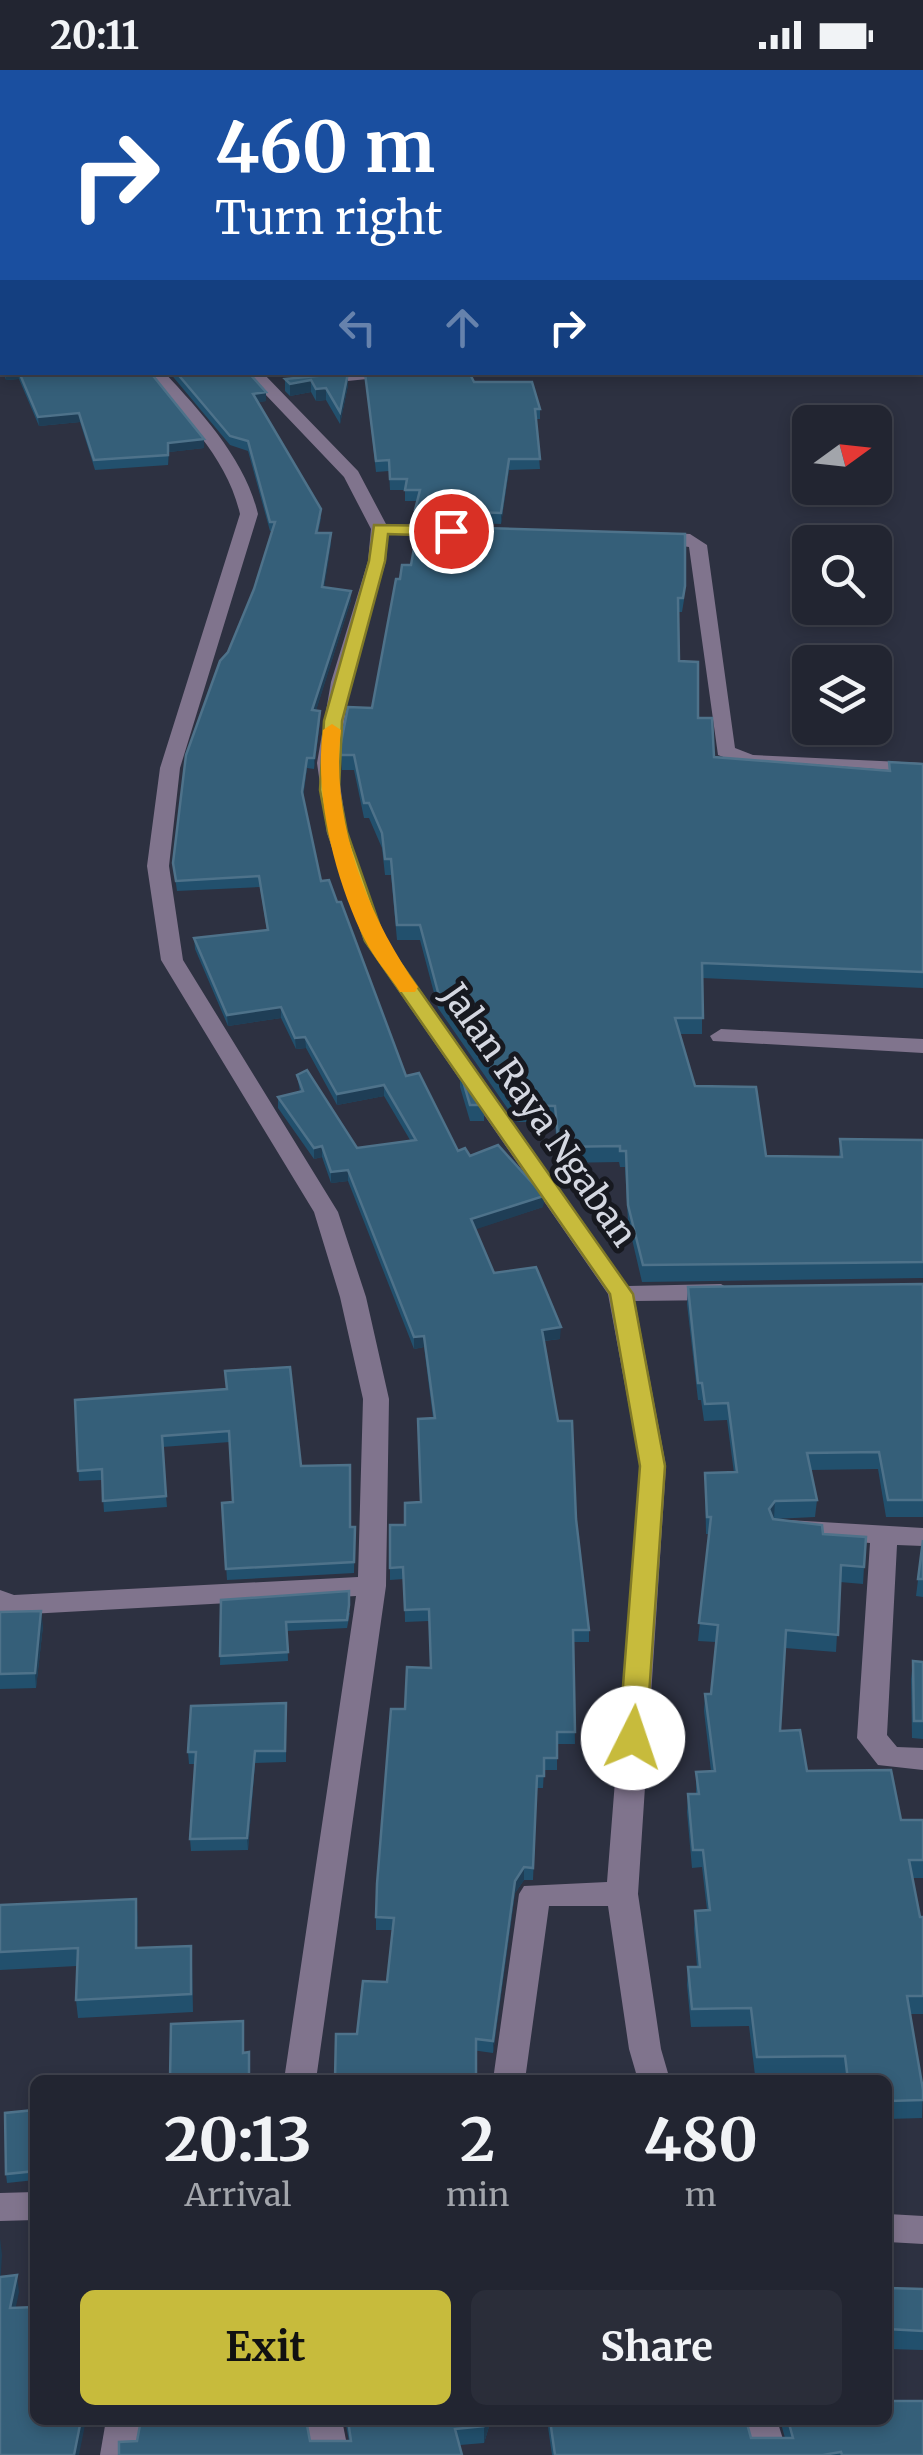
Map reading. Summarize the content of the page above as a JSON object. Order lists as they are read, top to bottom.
{
  "streets": {
    "street": ["Jalan Raya Ngaban"]
  },
  "north": "right",
  "page": {
    "status": "20:11",
    "turn": ["460 m", "Turn right"],
    "eta": [
      "20:13",
      "Arrival",
      "2",
      "min",
      "480",
      "m"
    ],
    "buttons": ["Exit", "Share"]
  }
}
